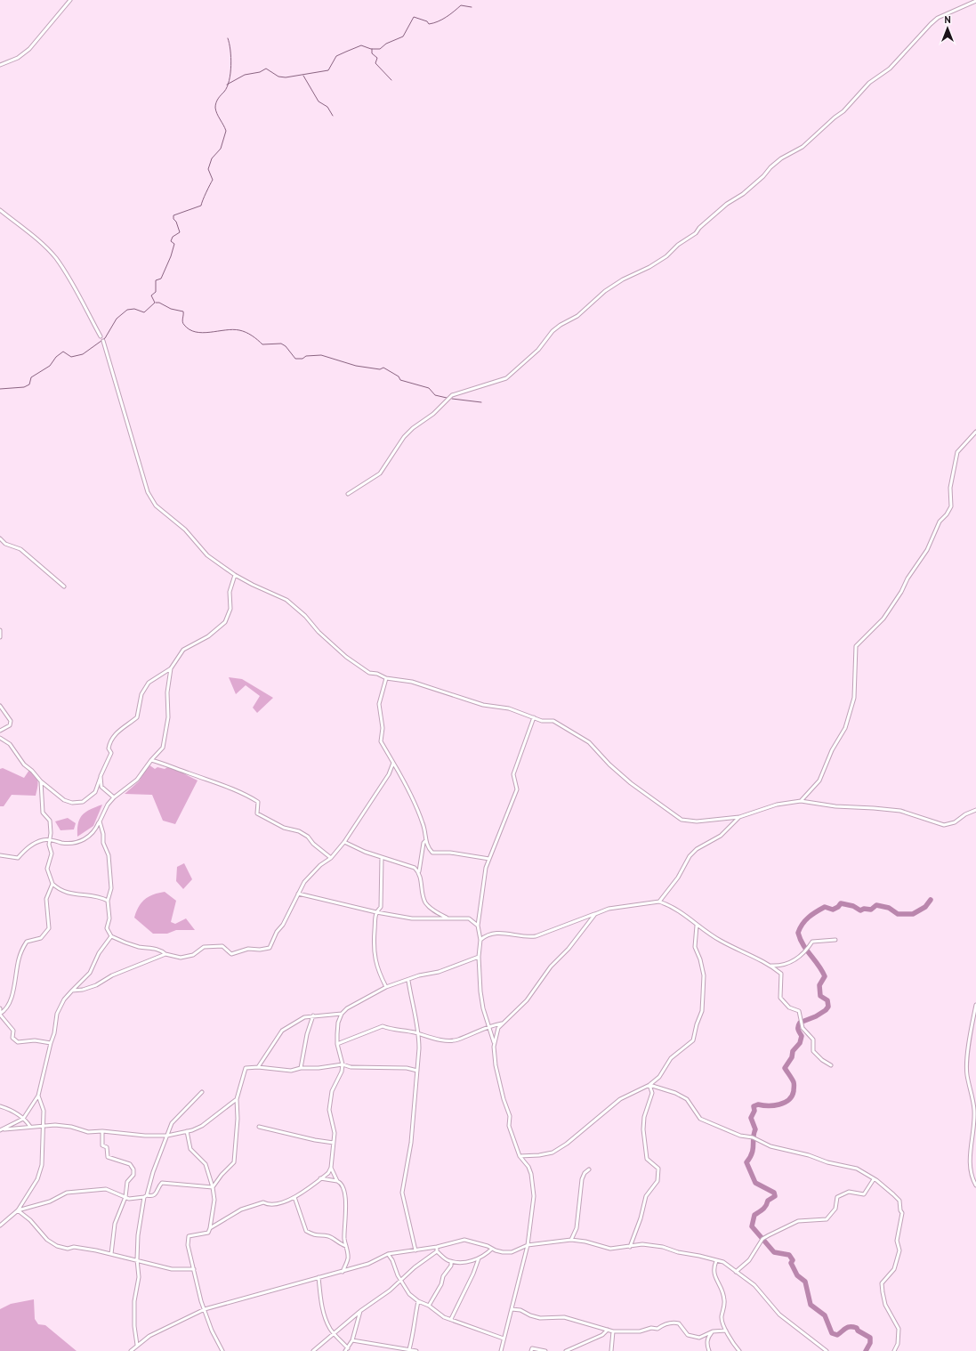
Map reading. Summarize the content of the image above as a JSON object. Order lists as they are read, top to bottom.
{
  "north": "top"
}
